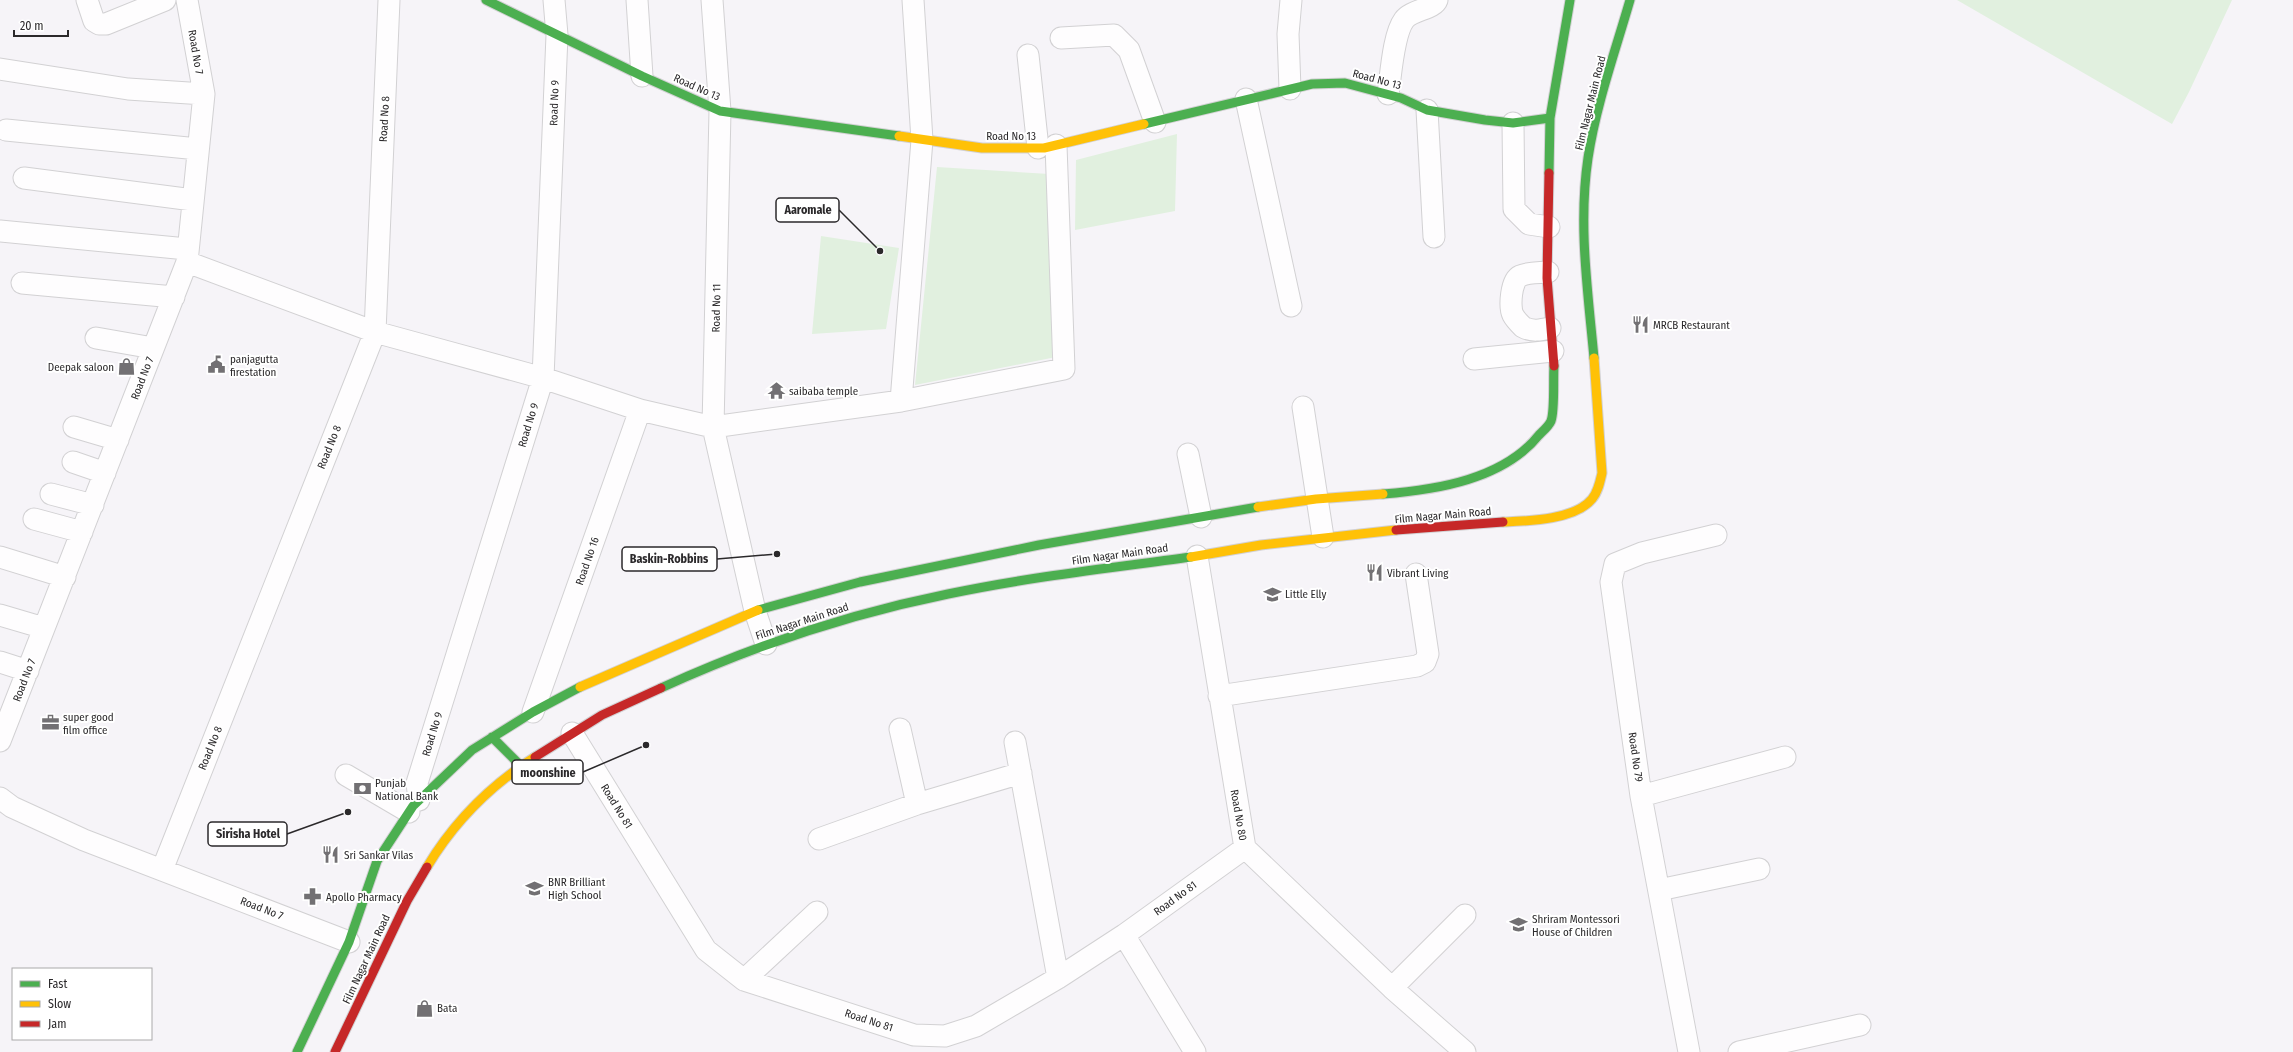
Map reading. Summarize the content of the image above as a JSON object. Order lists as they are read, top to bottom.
{
  "streets": {
    "main road": ["Road No 13", "Film Nagar Main Road"],
    "street": [
      "Road No 7",
      "Road No 9",
      "Road No 8",
      "Road No 11",
      "Road No 16",
      "Road No 79",
      "Road No 81",
      "Road No 80"
    ]
  },
  "crossings": [
    ["Road No 7", "Film Nagar Main Road"],
    ["Road No 7", "Road No 8"],
    ["Road No 13", "Road No 9"],
    ["Road No 13", "Film Nagar Main Road"],
    ["Road No 13", "Road No 11"],
    ["Road No 9", "Film Nagar Main Road"],
    ["Film Nagar Main Road", "Road No 11"],
    ["Film Nagar Main Road", "Road No 16"],
    ["Film Nagar Main Road", "Road No 81"],
    ["Film Nagar Main Road", "Road No 80"],
    ["Road No 81", "Road No 80"]
  ],
  "places": {
    "other": [
      "Aaromale",
      "Baskin-Robbins",
      "moonshine",
      "Sirisha Hotel"
    ],
    "restaurant": ["MRCB Restaurant", "Vibrant Living", "Sri Sankar Vilas"],
    "public building": ["panjagutta firestation"],
    "shop": ["Deepak saloon", "Bata"],
    "temple": ["saibaba temple"],
    "school or university": ["Little Elly", "BNR Brilliant High School", "Shriram Montessori House of Children"],
    "office": ["super good film office"],
    "bank": ["Punjab National Bank"],
    "pharmacy": ["Apollo Pharmacy"]
  },
  "legend": ["Fast", "Slow", "Jam"],
  "scale_bar": "20 m"
}
